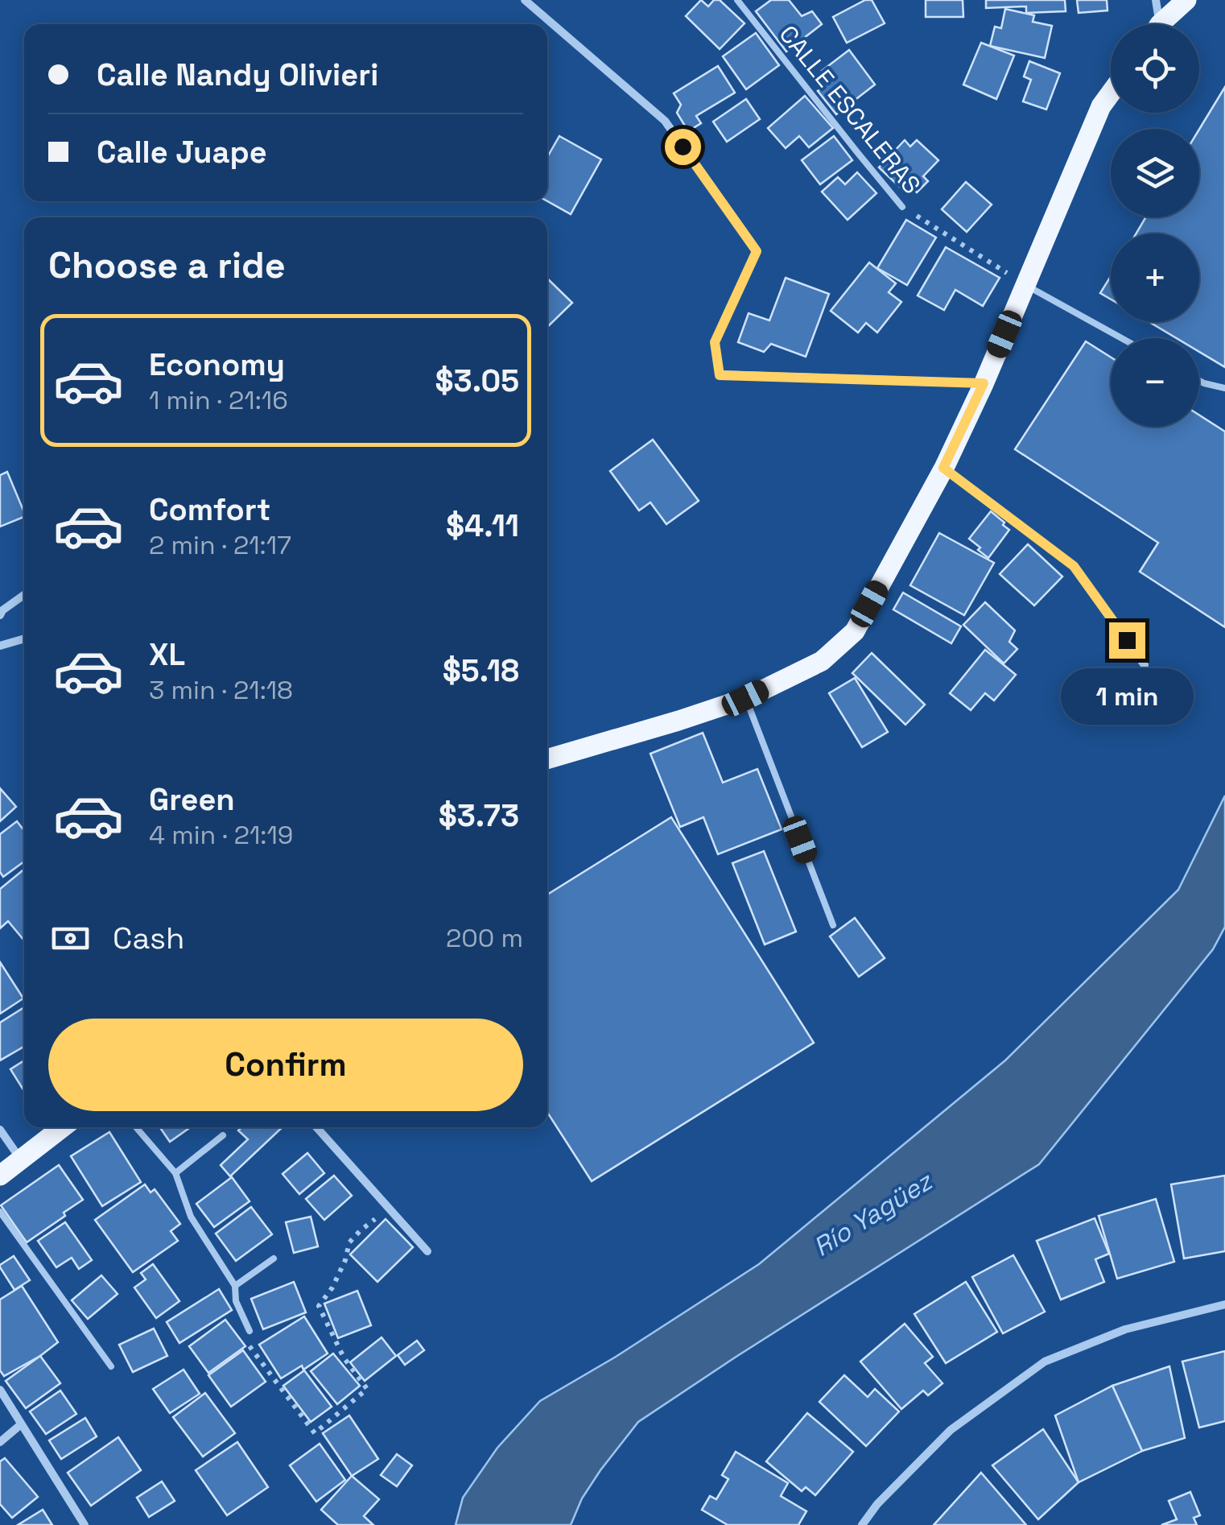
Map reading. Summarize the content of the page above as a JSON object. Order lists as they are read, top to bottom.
{
  "streets": {
    "lane": ["CALLE ESCALERAS"]
  },
  "water": ["Río Yagüez"],
  "page": {
    "map_buttons": ["+", "−"],
    "banner": ["Calle Nandy Olivieri", "Calle Juape"],
    "heading": "Choose a ride",
    "list": [
      {
        "name": "Economy",
        "note": "1 min · 21:16",
        "value": "$3.05"
      },
      {
        "name": "Comfort",
        "note": "2 min · 21:17",
        "value": "$4.11"
      },
      {
        "name": "XL",
        "note": "3 min · 21:18",
        "value": "$5.18"
      },
      {
        "name": "Green",
        "note": "4 min · 21:19",
        "value": "$3.73"
      }
    ],
    "bubble": "1 min",
    "pay": ["Cash", "200 m"],
    "buttons": "Confirm"
  }
}
